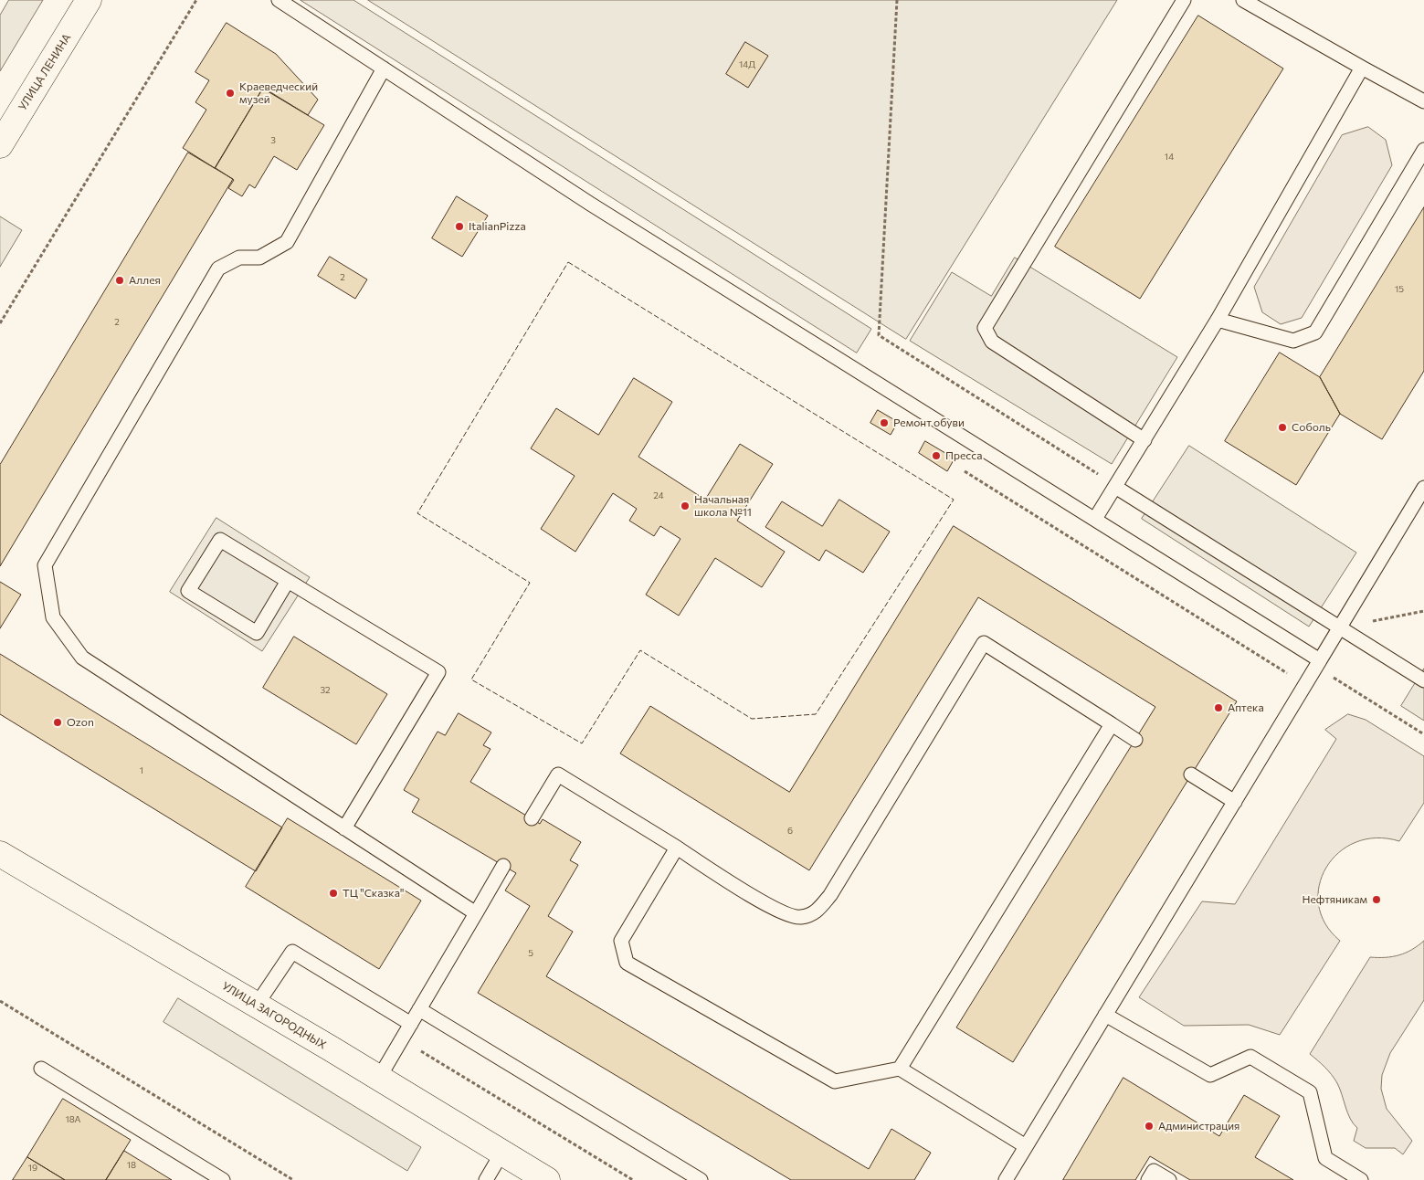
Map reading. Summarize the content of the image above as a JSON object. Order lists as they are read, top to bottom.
{
  "streets": {
    "main road": ["УЛИЦА ЛЕНИНА", "УЛИЦА ЗАГОРОДНЫХ"]
  },
  "places": [
    "Краеведческий музей",
    "ItalianPizza",
    "Аллея",
    "Ремонт обуви",
    "Соболь",
    "Пресса",
    "Начальная школа №11",
    "Аптека",
    "Ozon",
    "ТЦ \"Сказка\"",
    "Нефтяникам",
    "Администрация"
  ],
  "house_numbers": [
    "14Д",
    "3",
    "14",
    "2",
    "15",
    "2",
    "24",
    "32",
    "1",
    "6",
    "5",
    "18А",
    "18",
    "19"
  ]
}
